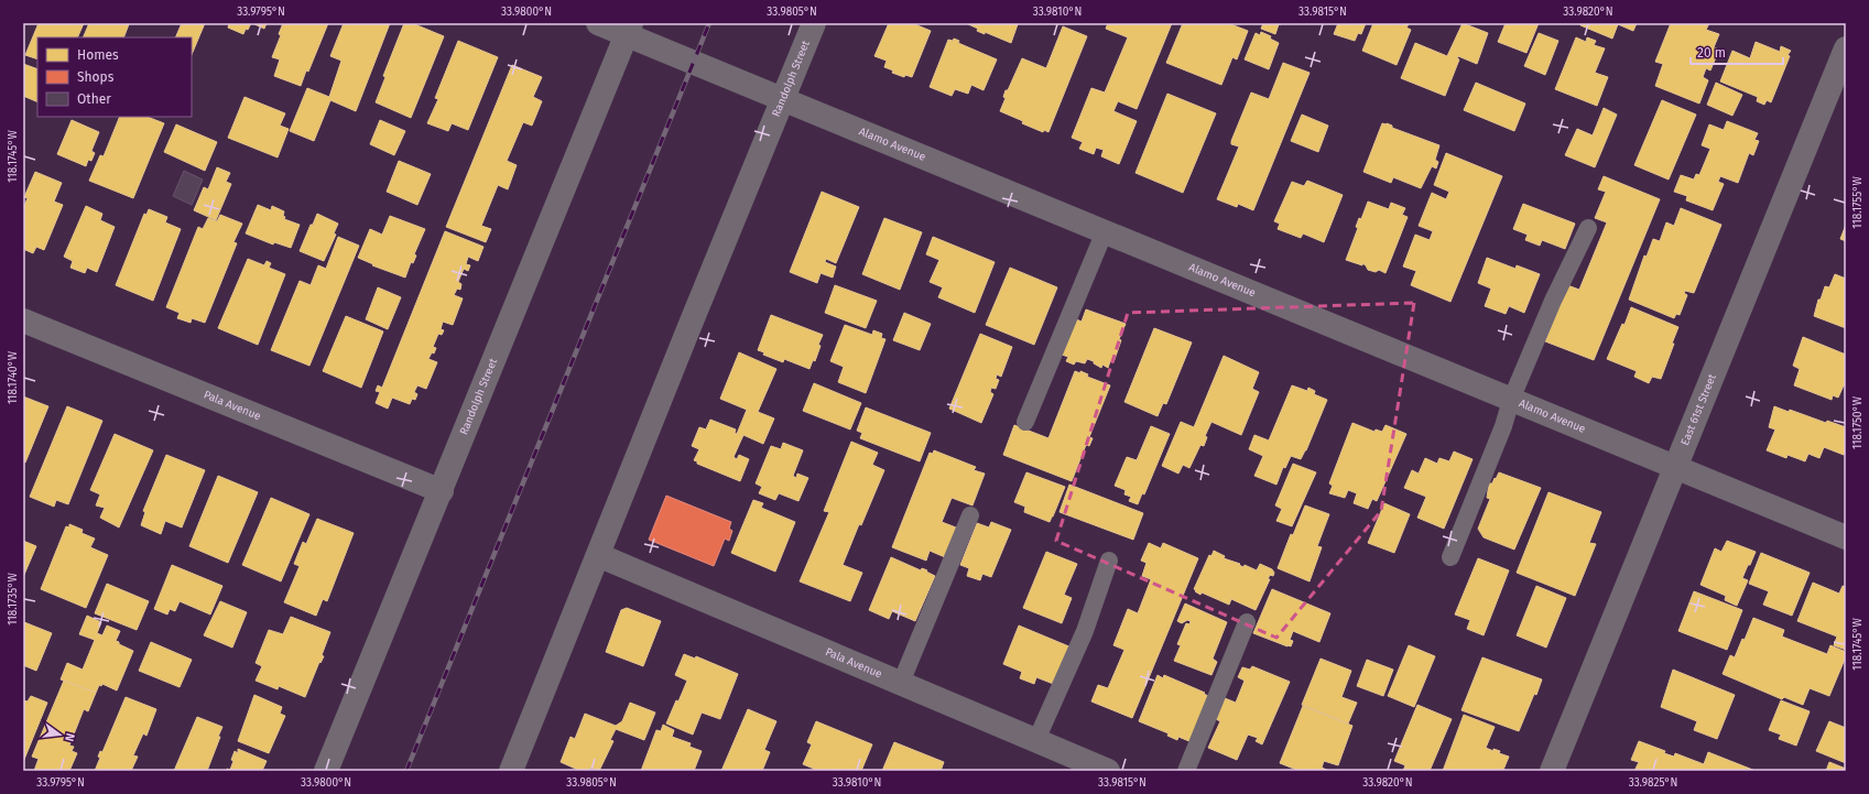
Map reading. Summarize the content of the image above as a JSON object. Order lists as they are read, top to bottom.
{
  "streets": {
    "street": [
      "Randolph Street",
      "Alamo Avenue",
      "Pala Avenue",
      "East 61st Street"
    ]
  },
  "crossings": [
    ["Randolph Street", "Alamo Avenue"],
    ["Randolph Street", "Pala Avenue"],
    ["Alamo Avenue", "East 61st Street"]
  ],
  "legend": ["Homes", "Shops", "Other"],
  "scale_bar": "20 m",
  "north": "right",
  "coordinates": [
    "33.9795°N",
    "33.9800°N",
    "33.9805°N",
    "33.9810°N",
    "33.9815°N",
    "33.9820°N",
    "118.1745°W",
    "118.1755°W",
    "118.1740°W",
    "118.1750°W",
    "118.1735°W",
    "33.9825°N"
  ]
}
